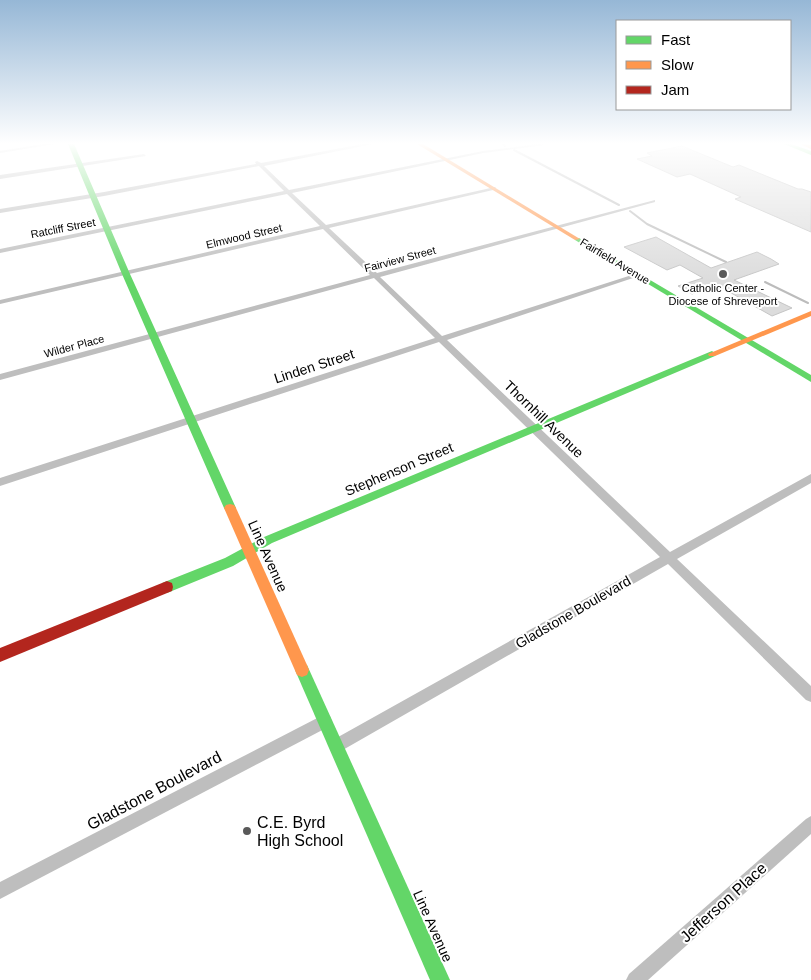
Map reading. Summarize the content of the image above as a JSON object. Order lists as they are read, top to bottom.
{
  "streets": {
    "main road": ["Fairfield Avenue", "Stephenson Street", "Line Avenue"],
    "street": [
      "Ratcliff Street",
      "Elmwood Street",
      "Fairview Street",
      "Wilder Place",
      "Linden Street",
      "Thornhill Avenue",
      "Gladstone Boulevard",
      "Jefferson Place"
    ]
  },
  "crossings": [
    ["Ratcliff Street", "Thornhill Avenue"],
    ["Ratcliff Street", "Line Avenue"],
    ["Elmwood Street", "Thornhill Avenue"],
    ["Elmwood Street", "Line Avenue"],
    ["Fairview Street", "Fairfield Avenue"],
    ["Fairview Street", "Wilder Place"],
    ["Fairview Street", "Thornhill Avenue"],
    ["Fairview Street", "Line Avenue"],
    ["Fairfield Avenue", "Linden Street"],
    ["Fairfield Avenue", "Stephenson Street"],
    ["Wilder Place", "Line Avenue"],
    ["Linden Street", "Thornhill Avenue"],
    ["Linden Street", "Line Avenue"],
    ["Thornhill Avenue", "Stephenson Street"],
    ["Thornhill Avenue", "Gladstone Boulevard"],
    ["Stephenson Street", "Line Avenue"],
    ["Line Avenue", "Gladstone Boulevard"]
  ],
  "places": ["Catholic Center - Diocese of Shreveport", "C.E. Byrd High School"],
  "legend": ["Fast", "Slow", "Jam"]
}
